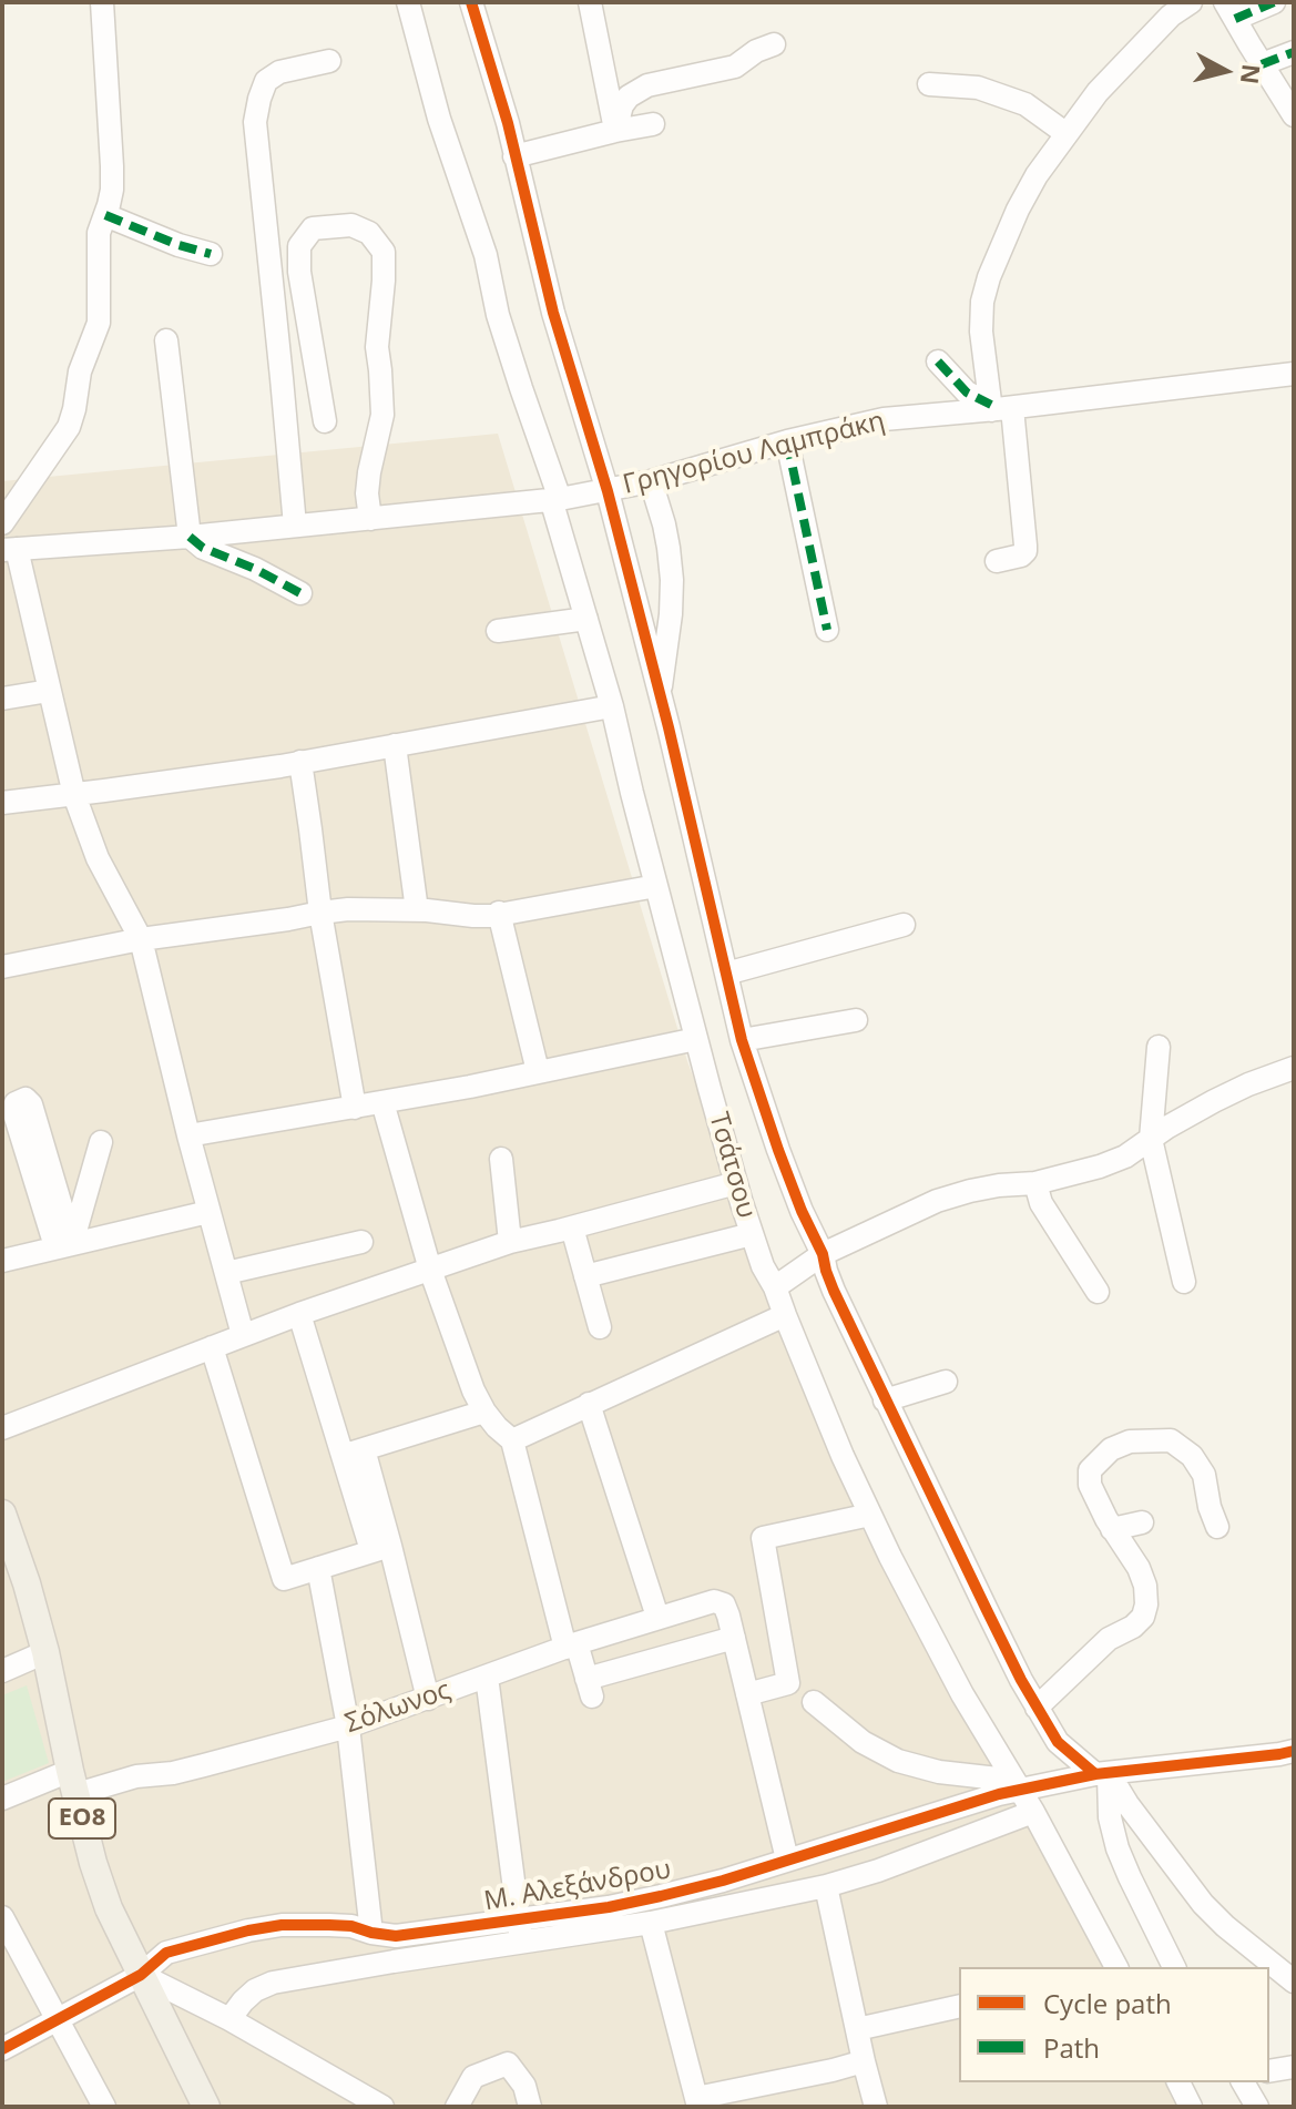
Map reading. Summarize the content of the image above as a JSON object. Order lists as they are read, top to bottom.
{
  "streets": {
    "main road": ["ΕΟ8"],
    "street": [
      "Γρηγορίου Λαμπράκη",
      "Τσάτσου",
      "Σόλωνος",
      "Μ. Αλεξάνδρου"
    ]
  },
  "crossings": [
    ["Γρηγορίου Λαμπράκη", "Τσάτσου"],
    ["Τσάτσου", "Μ. Αλεξάνδρου"],
    ["Σόλωνος", "ΕΟ8"],
    ["ΕΟ8", "Μ. Αλεξάνδρου"]
  ],
  "legend": ["Cycle path", "Path"],
  "north": "right"
}
